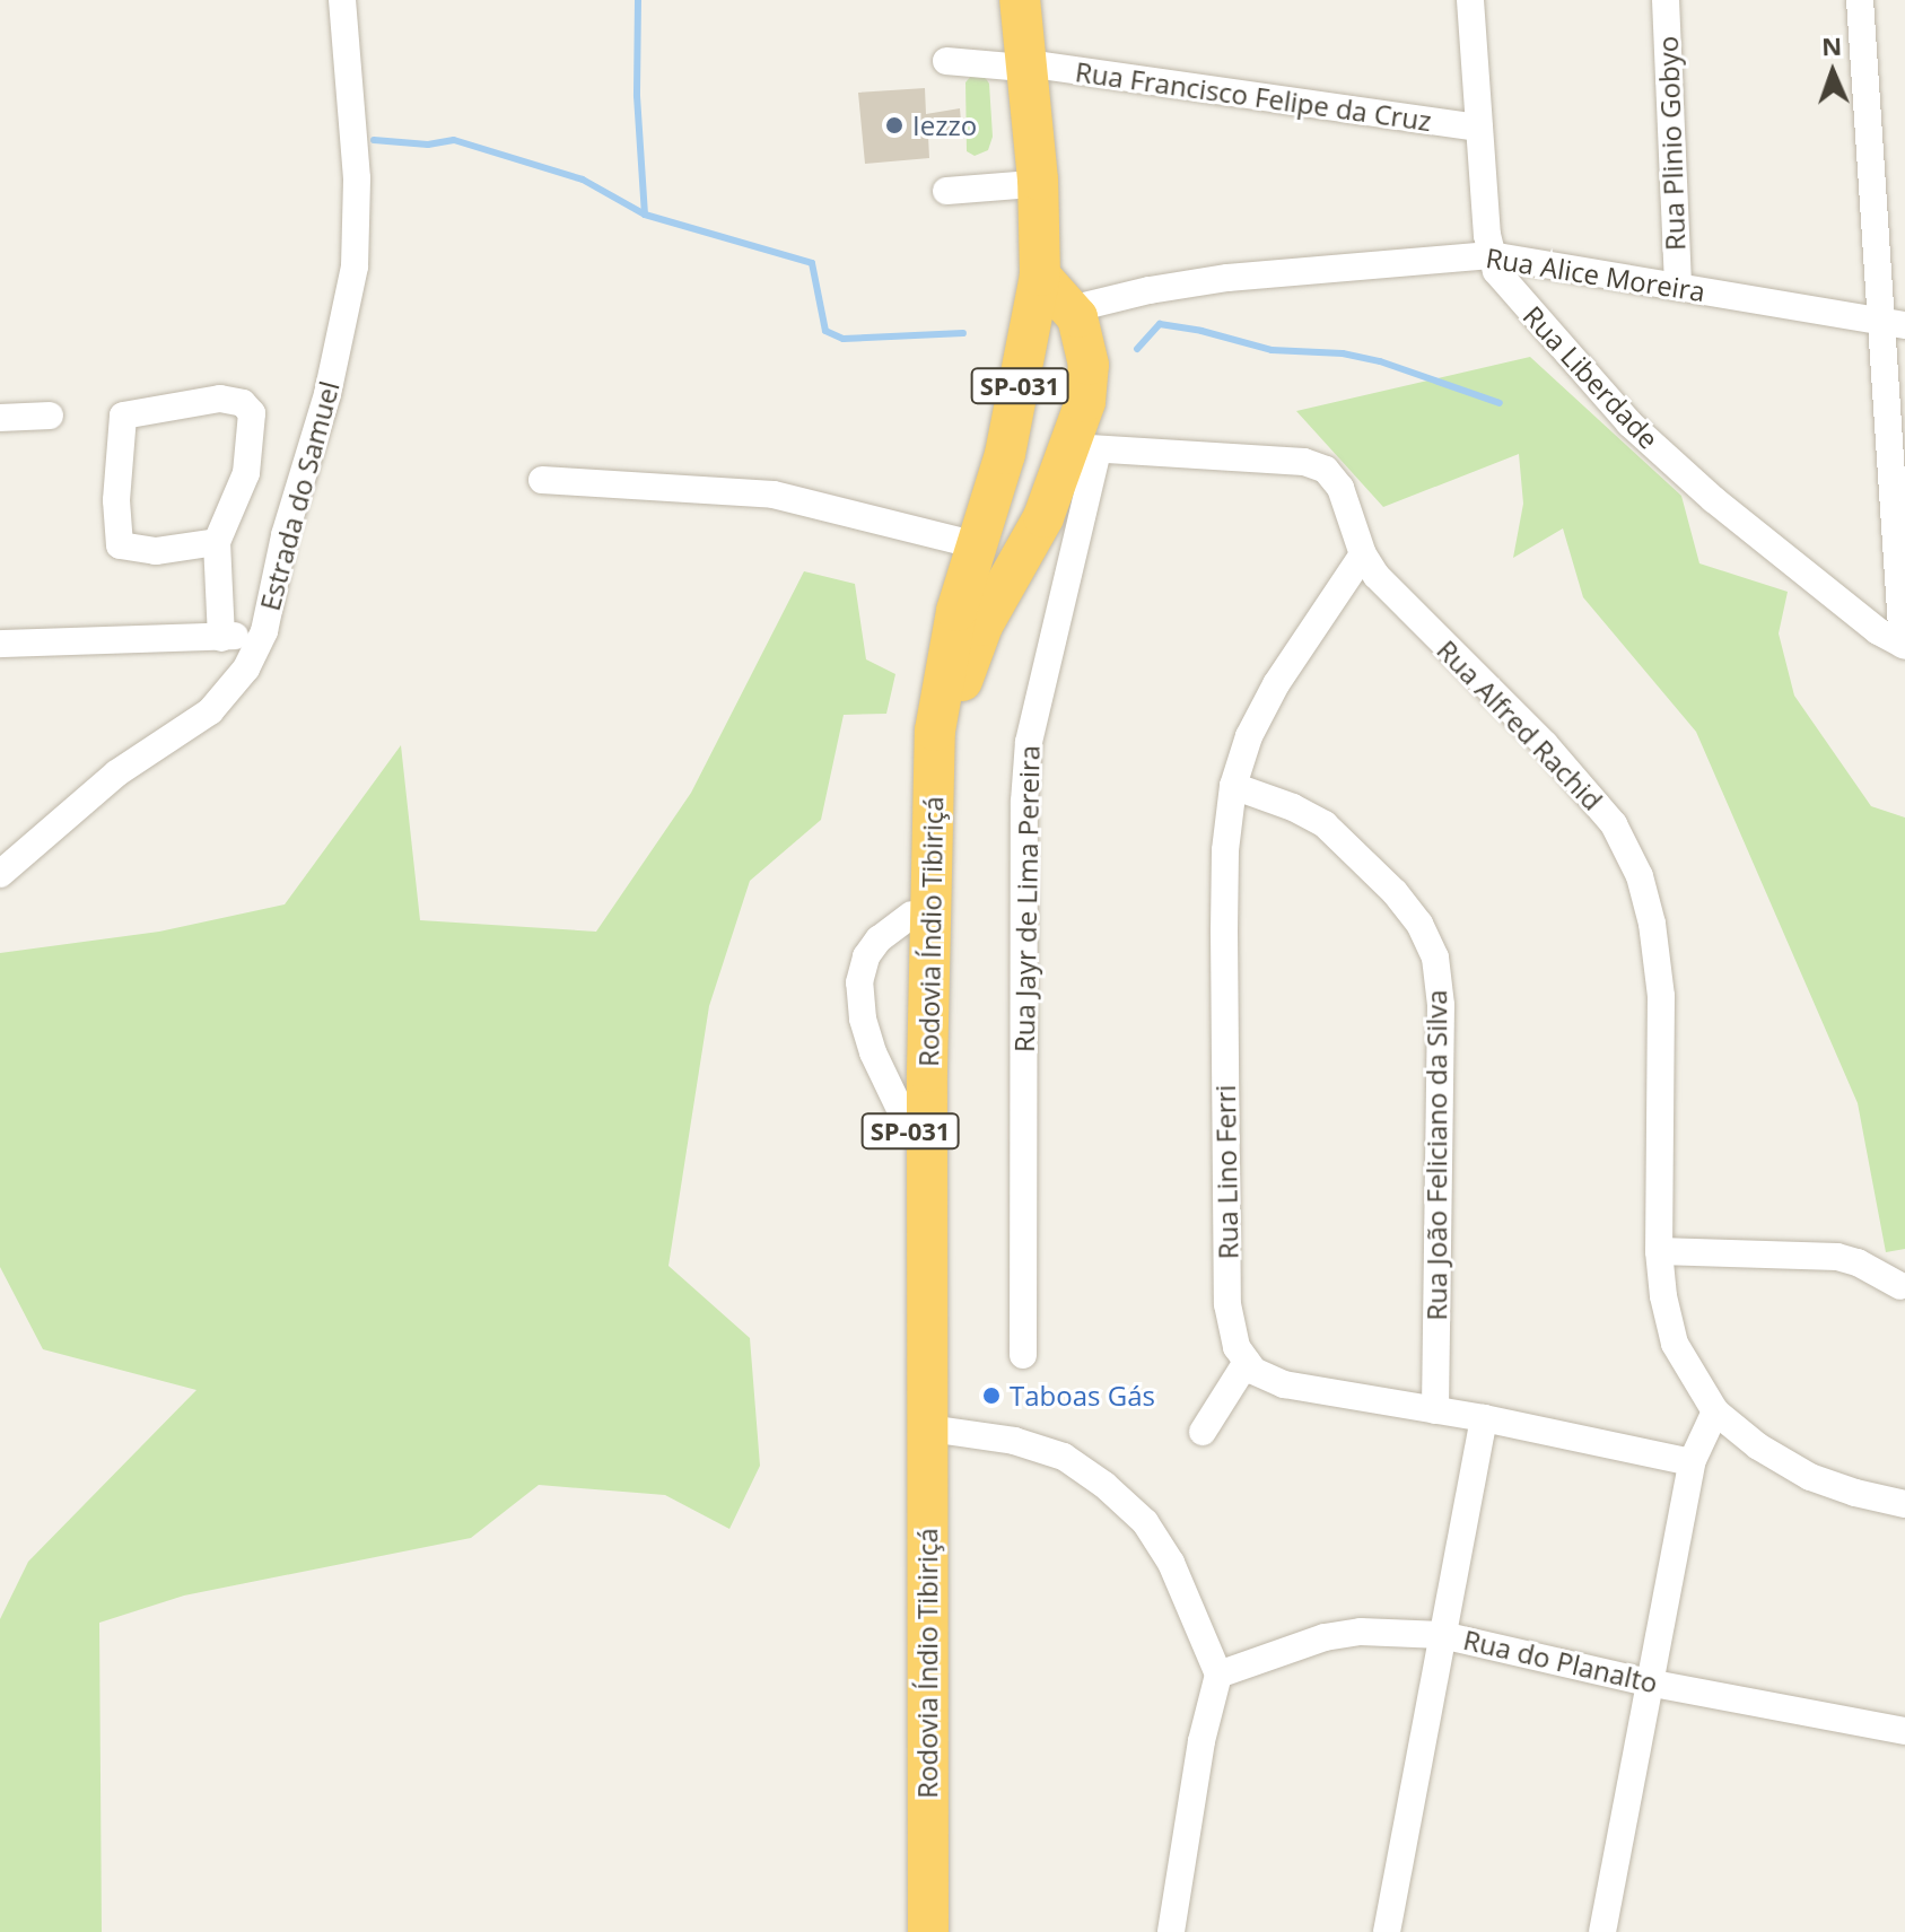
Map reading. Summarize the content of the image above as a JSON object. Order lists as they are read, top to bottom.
{
  "streets": {
    "highway": ["SP-031", "Rodovia Índio Tibiriçá"],
    "street": [
      "Rua Francisco Felipe da Cruz",
      "Rua Plinio Gobyo",
      "Rua Alice Moreira",
      "Rua Liberdade",
      "Estrada do Samuel",
      "Rua Alfred Rachid",
      "Rua Jayr de Lima Pereira",
      "Rua João Feliciano da Silva",
      "Rua Lino Ferri",
      "Rua do Planalto"
    ]
  },
  "crossings": [
    ["Rua Francisco Felipe da Cruz", "Rua Liberdade"],
    ["Rua Francisco Felipe da Cruz", "Rodovia Índio Tibiriçá"],
    ["Rua Plinio Gobyo", "Rua Alice Moreira"],
    ["Rua Alice Moreira", "Rua Liberdade"],
    ["Rua Alfred Rachid", "Rua Jayr de Lima Pereira"],
    ["Rua Alfred Rachid", "Rua Lino Ferri"],
    ["Rua João Feliciano da Silva", "Rua Lino Ferri"]
  ],
  "places": ["Iezzo", "Taboas Gás"],
  "north": "top"
}
